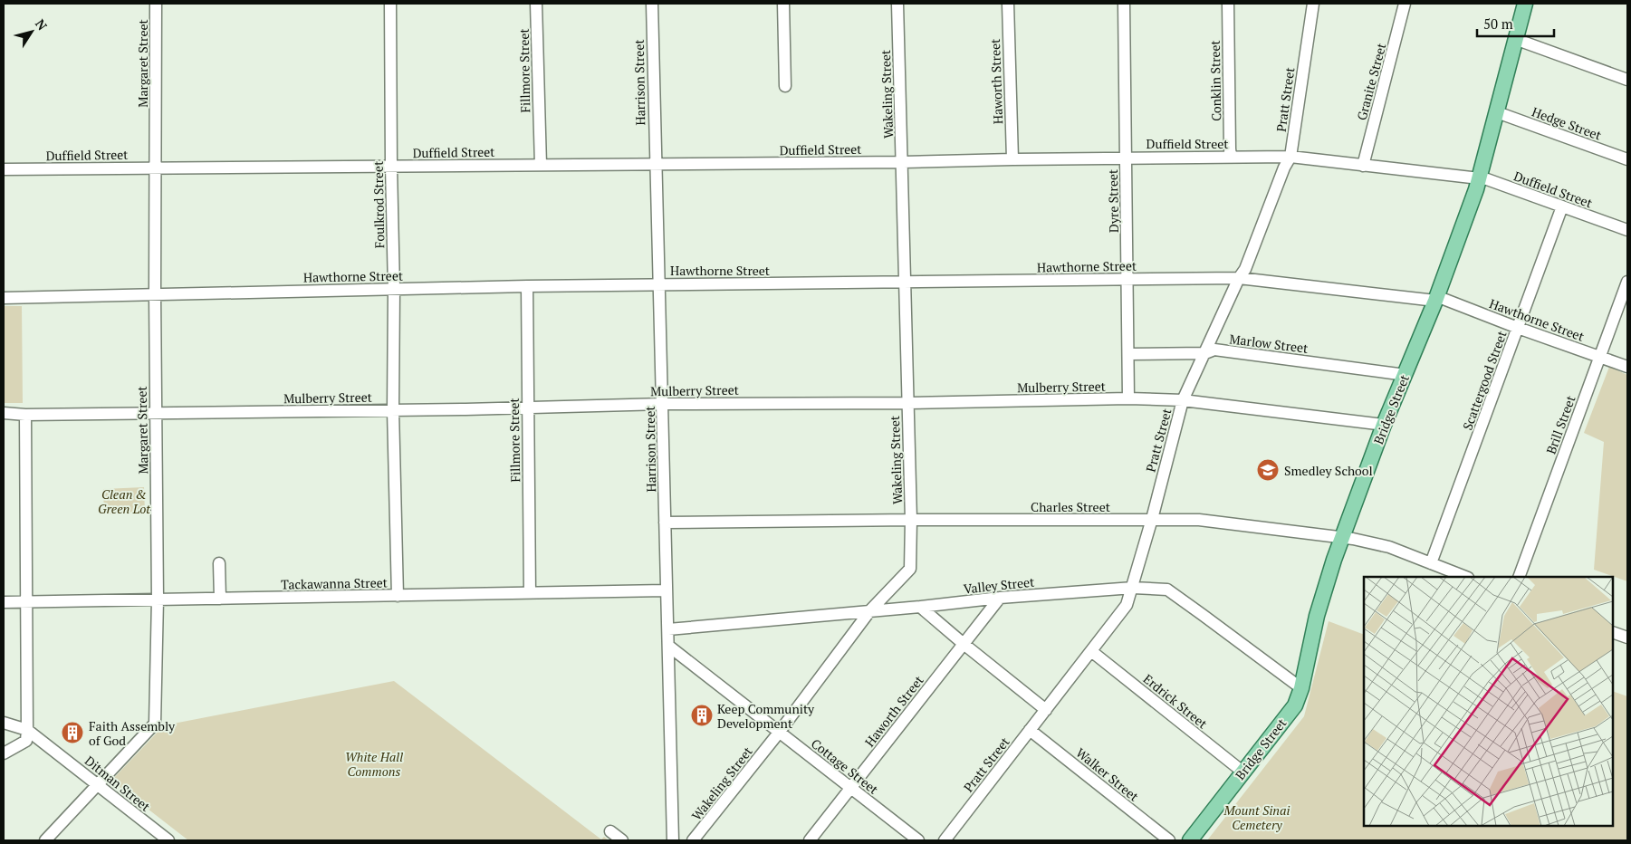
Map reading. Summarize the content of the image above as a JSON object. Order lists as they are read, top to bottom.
{
  "streets": {
    "main road": ["Bridge Street"],
    "street": [
      "Margaret Street",
      "Fillmore Street",
      "Conklin Street",
      "Haworth Street",
      "Granite Street",
      "Harrison Street",
      "Wakeling Street",
      "Pratt Street",
      "Hedge Street",
      "Duffield Street",
      "Dyre Street",
      "Foulkrod Street",
      "Hawthorne Street",
      "Marlow Street",
      "Scattergood Street",
      "Mulberry Street",
      "Brill Street",
      "Charles Street",
      "Tackawanna Street",
      "Valley Street",
      "Erdrick Street",
      "Cottage Street",
      "Walker Street",
      "Ditman Street"
    ]
  },
  "crossings": [
    ["Margaret Street", "Duffield Street"],
    ["Margaret Street", "Hawthorne Street"],
    ["Margaret Street", "Mulberry Street"],
    ["Margaret Street", "Tackawanna Street"],
    ["Margaret Street", "Ditman Street"],
    ["Fillmore Street", "Duffield Street"],
    ["Fillmore Street", "Hawthorne Street"],
    ["Fillmore Street", "Mulberry Street"],
    ["Fillmore Street", "Tackawanna Street"],
    ["Conklin Street", "Duffield Street"],
    ["Haworth Street", "Duffield Street"],
    ["Haworth Street", "Valley Street"],
    ["Haworth Street", "Cottage Street"],
    ["Granite Street", "Duffield Street"],
    ["Harrison Street", "Duffield Street"],
    ["Harrison Street", "Hawthorne Street"],
    ["Harrison Street", "Mulberry Street"],
    ["Harrison Street", "Charles Street"],
    ["Harrison Street", "Tackawanna Street"],
    ["Harrison Street", "Valley Street"],
    ["Harrison Street", "Cottage Street"],
    ["Wakeling Street", "Duffield Street"],
    ["Wakeling Street", "Hawthorne Street"],
    ["Wakeling Street", "Mulberry Street"],
    ["Wakeling Street", "Charles Street"],
    ["Wakeling Street", "Valley Street"],
    ["Wakeling Street", "Cottage Street"],
    ["Pratt Street", "Duffield Street"],
    ["Pratt Street", "Hawthorne Street"],
    ["Pratt Street", "Marlow Street"],
    ["Pratt Street", "Mulberry Street"],
    ["Pratt Street", "Charles Street"],
    ["Pratt Street", "Valley Street"],
    ["Pratt Street", "Erdrick Street"],
    ["Pratt Street", "Walker Street"],
    ["Hedge Street", "Bridge Street"],
    ["Duffield Street", "Dyre Street"],
    ["Duffield Street", "Foulkrod Street"],
    ["Duffield Street", "Scattergood Street"],
    ["Duffield Street", "Bridge Street"],
    ["Dyre Street", "Hawthorne Street"],
    ["Dyre Street", "Marlow Street"],
    ["Dyre Street", "Mulberry Street"],
    ["Foulkrod Street", "Hawthorne Street"],
    ["Foulkrod Street", "Mulberry Street"],
    ["Foulkrod Street", "Tackawanna Street"],
    ["Hawthorne Street", "Scattergood Street"],
    ["Hawthorne Street", "Bridge Street"],
    ["Hawthorne Street", "Brill Street"],
    ["Marlow Street", "Bridge Street"],
    ["Scattergood Street", "Charles Street"],
    ["Mulberry Street", "Bridge Street"],
    ["Bridge Street", "Charles Street"],
    ["Bridge Street", "Valley Street"],
    ["Bridge Street", "Erdrick Street"]
  ],
  "parks": ["Clean & Green Lot", "White Hall Commons", "Mount Sinai Cemetery"],
  "places": {
    "school or university": ["Smedley School"],
    "building": ["Keep Community Development", "Faith Assembly of God"]
  },
  "scale_bar": "50 m",
  "north": "top right"
}
